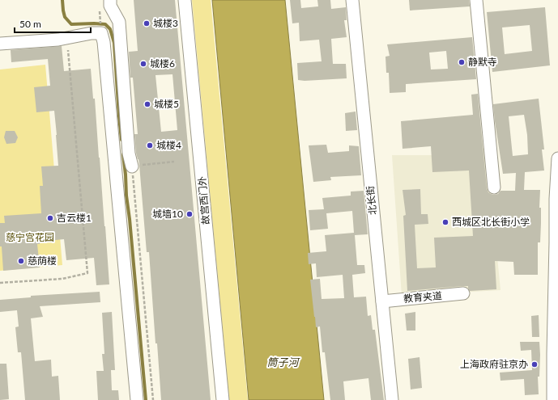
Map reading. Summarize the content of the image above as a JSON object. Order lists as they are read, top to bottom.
{
  "streets": {
    "street": ["故宫西门外", "北长街", "教育夹道"]
  },
  "crossings": [
    ["北长街", "教育夹道"]
  ],
  "water": ["筒子河"],
  "parks": ["慈宁宫花园"],
  "places": [
    "城楼3",
    "静默寺",
    "城楼6",
    "城楼5",
    "城楼4",
    "城墙10",
    "吉云楼1",
    "西城区北长街小学",
    "慈荫楼",
    "上海政府驻京办"
  ],
  "scale_bar": "50 m"
}
